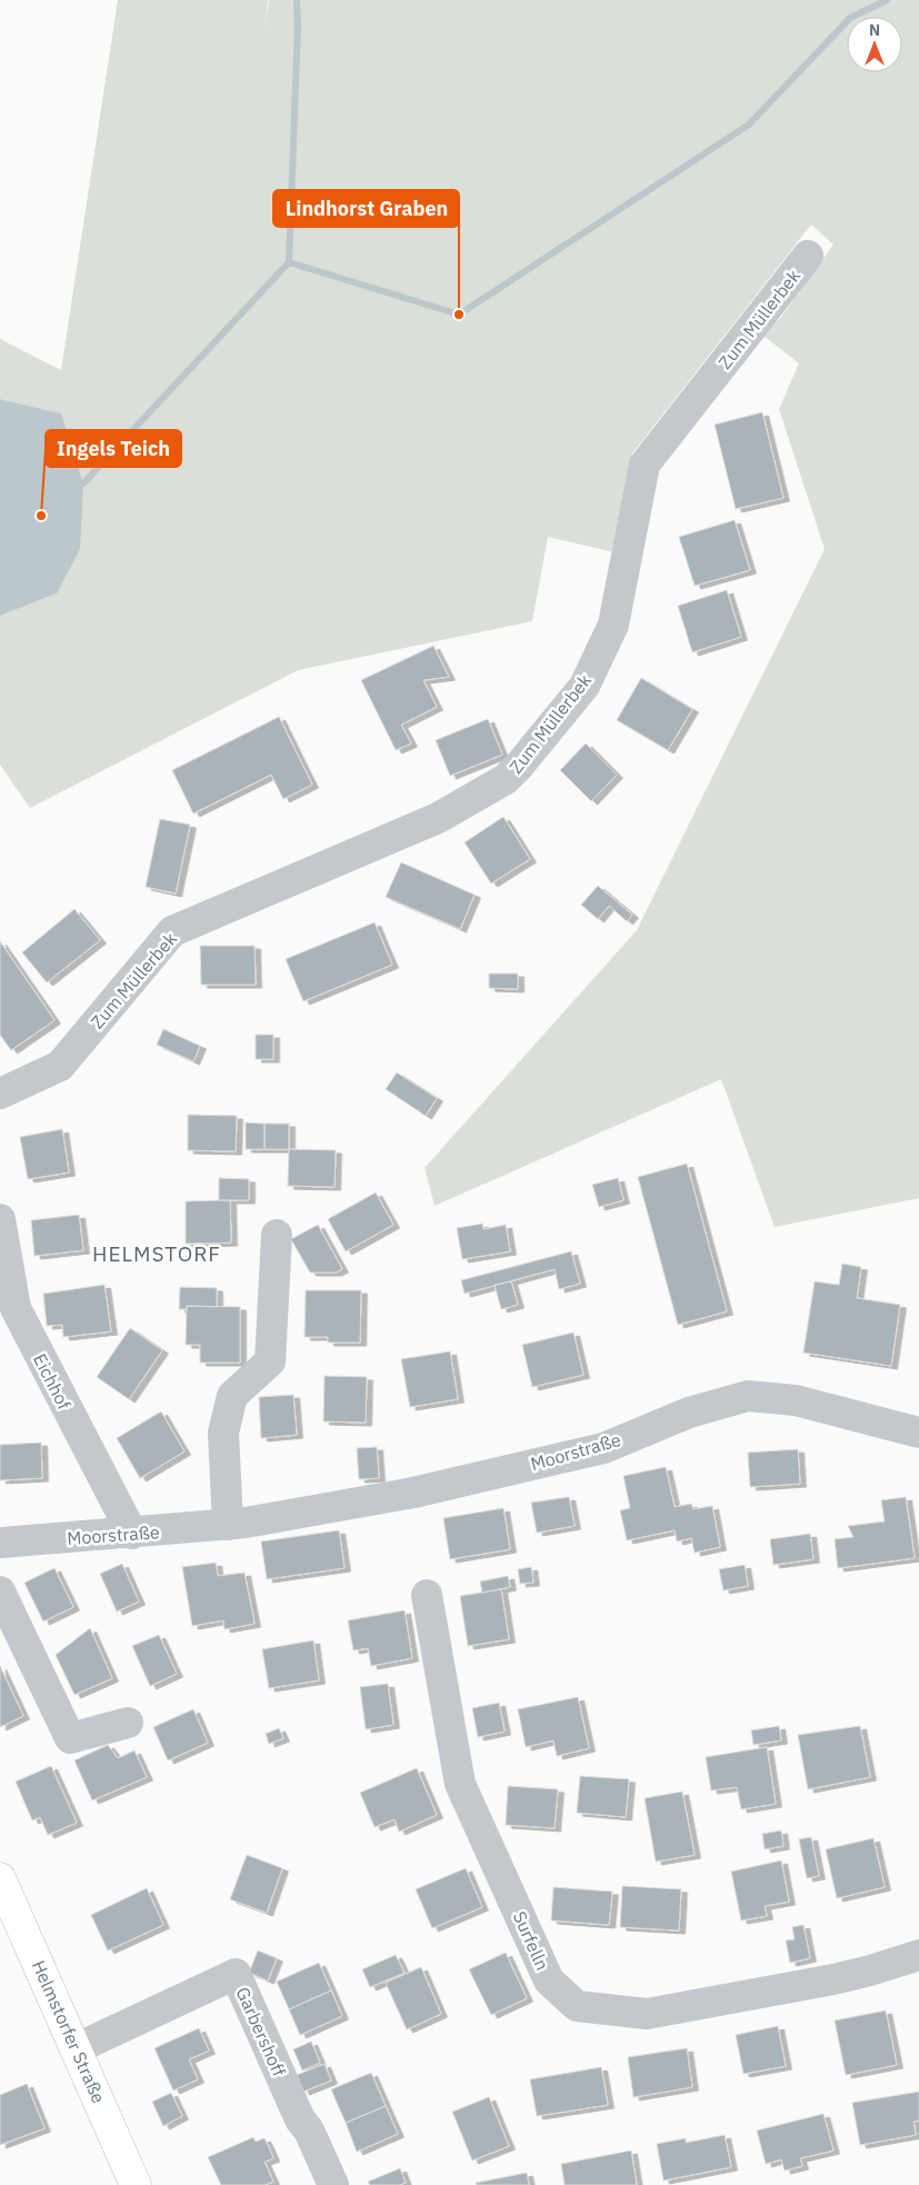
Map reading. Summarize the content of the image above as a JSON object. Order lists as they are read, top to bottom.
{
  "streets": {
    "main road": ["Helmstorfer Straße"],
    "street": [
      "Zum Müllerbek",
      "Eichhof",
      "Moorstraße",
      "Surfelln",
      "Garbershoff"
    ]
  },
  "crossings": [
    ["Eichhof", "Moorstraße"],
    ["Helmstorfer Straße", "Garbershoff"]
  ],
  "districts": ["HELMSTORF"],
  "places": ["Lindhorst Graben", "Ingels Teich"],
  "north": "top"
}
